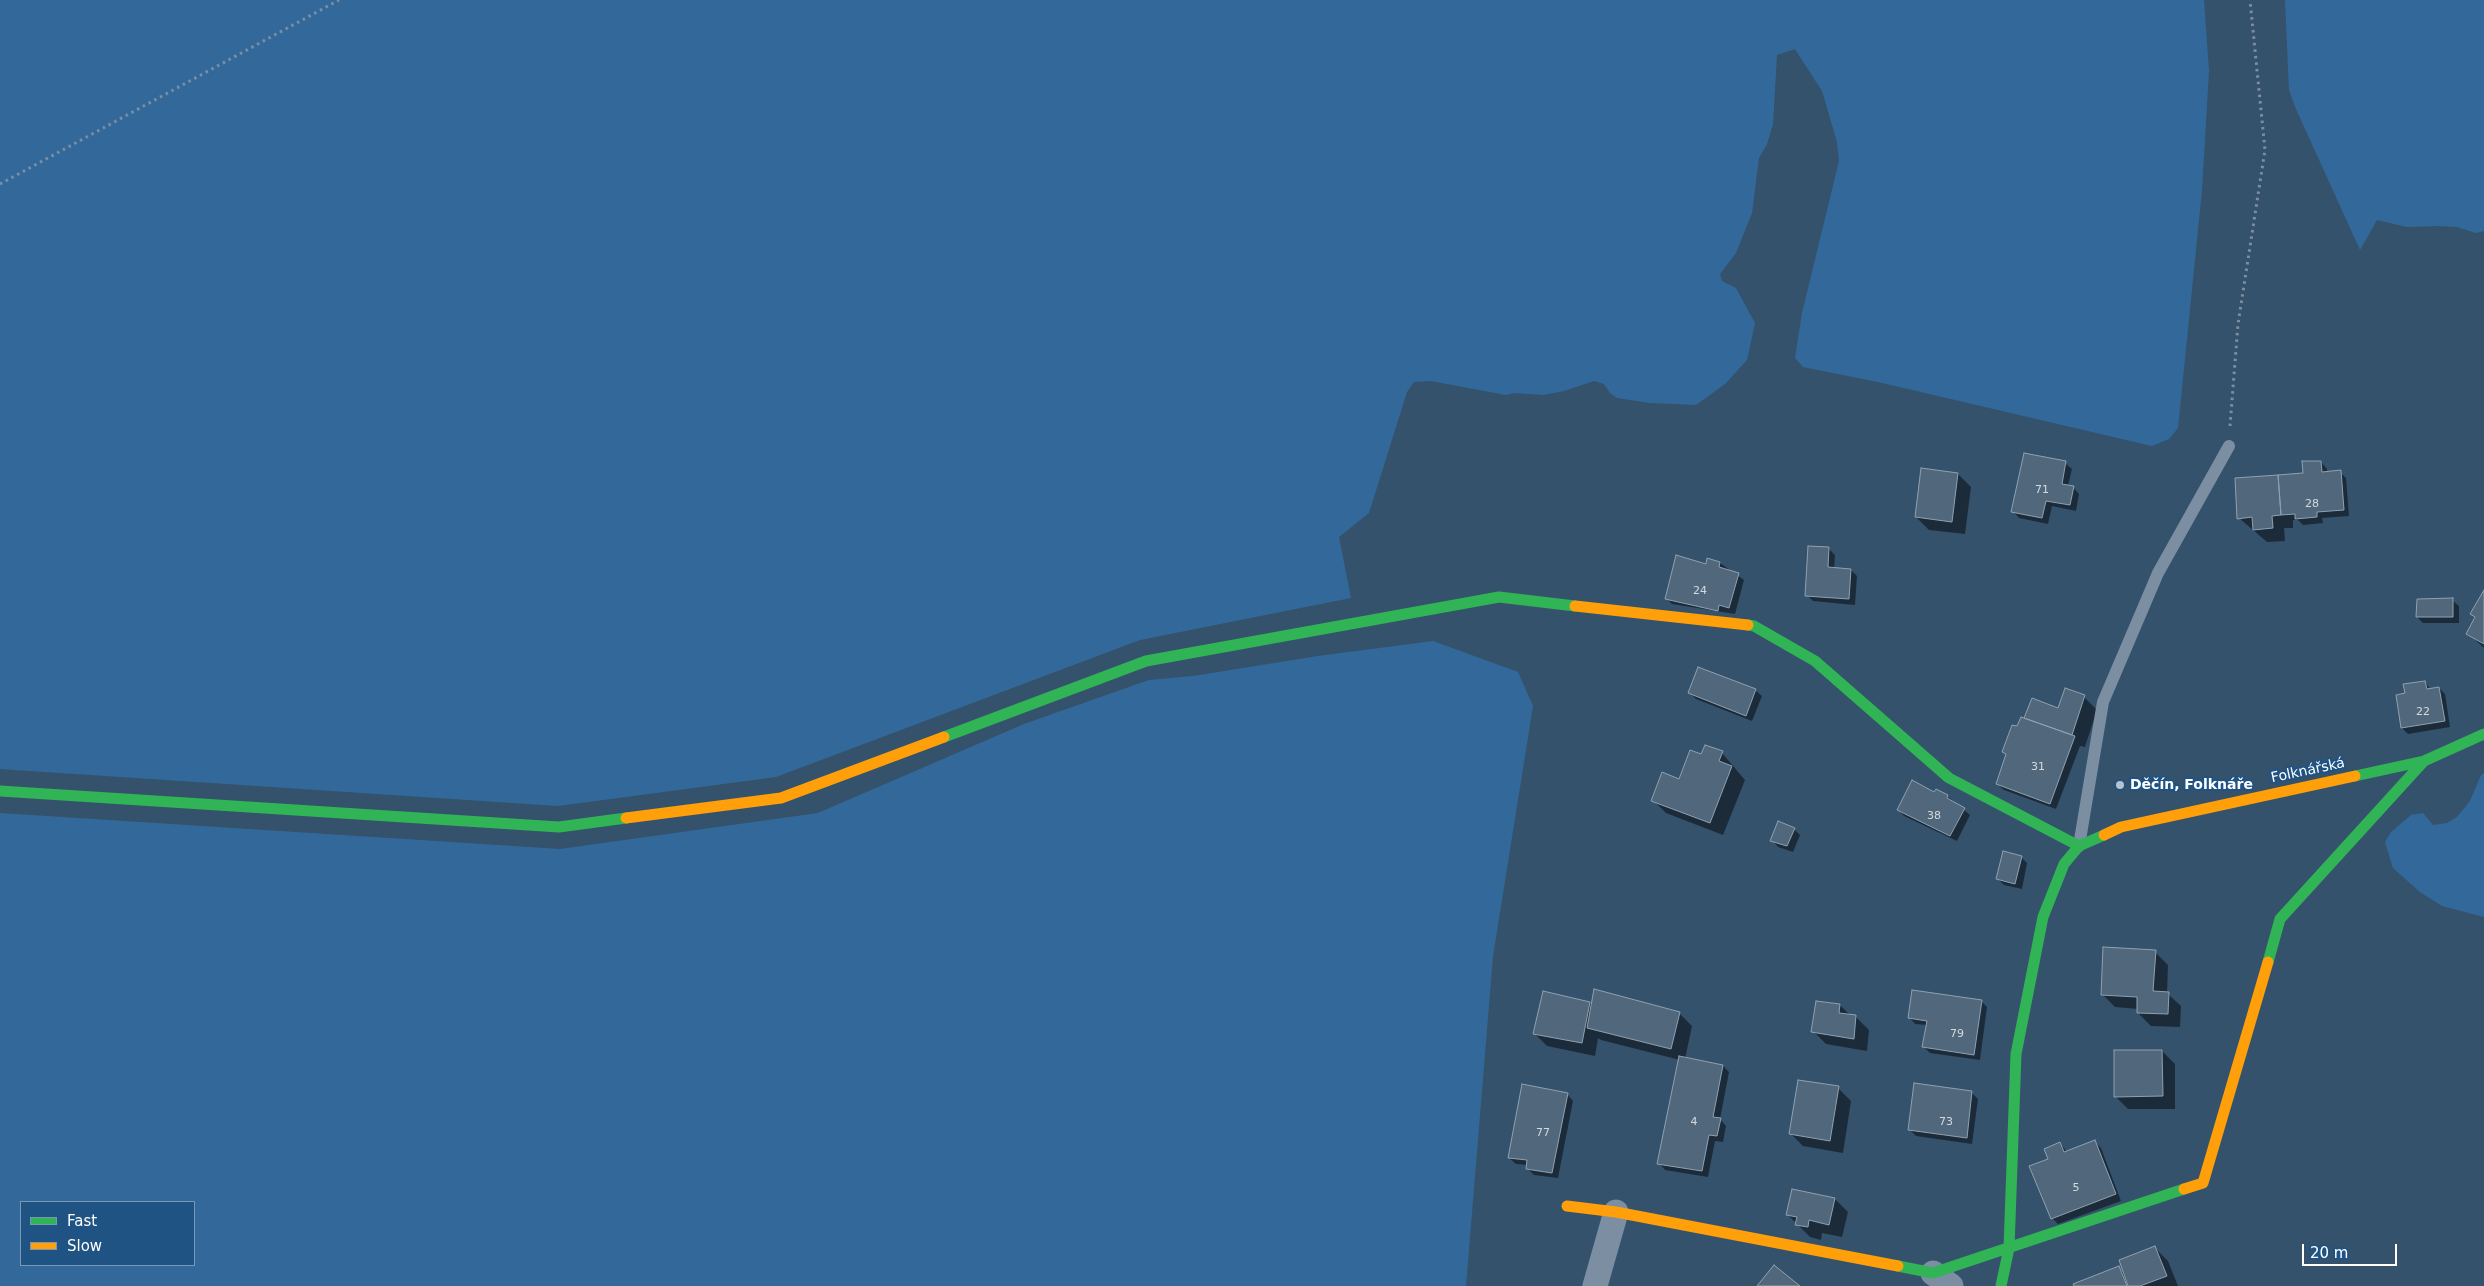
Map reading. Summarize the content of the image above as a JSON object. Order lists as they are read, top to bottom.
{
  "streets": {
    "street": ["Folknářská"]
  },
  "places": ["Děčín, Folknáře"],
  "house_numbers": [
    "71",
    "28",
    "24",
    "22",
    "31",
    "38",
    "79",
    "4",
    "73",
    "77",
    "5"
  ],
  "legend": ["Fast", "Slow"],
  "scale_bar": "20 m"
}
